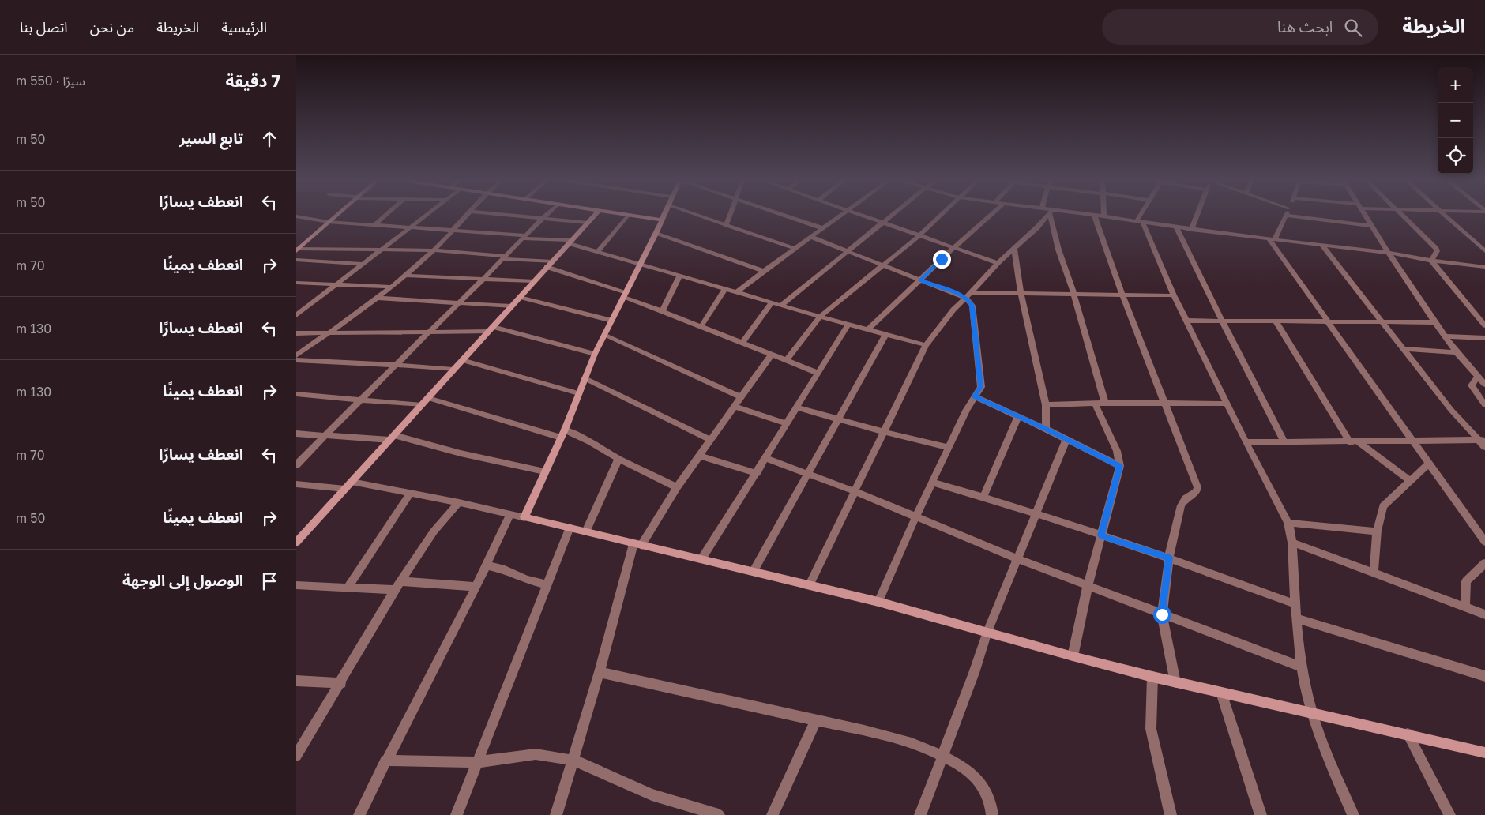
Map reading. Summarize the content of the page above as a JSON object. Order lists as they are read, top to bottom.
{
  "page": {
    "header": "الخريطة",
    "search": "ابحث هنا",
    "nav": [
      "الرئيسية",
      "الخريطة",
      "من نحن",
      "اتصل بنا"
    ],
    "heading": ["7 دقيقة", "سيرًا · 550 m"],
    "map_buttons": ["+", "−"],
    "list": [
      ["تابع السير", "50 m"],
      ["انعطف يسارًا", "50 m"],
      ["انعطف يمينًا", "70 m"],
      ["انعطف يسارًا", "130 m"],
      ["انعطف يمينًا", "130 m"],
      ["انعطف يسارًا", "70 m"],
      ["انعطف يمينًا", "50 m"],
      "الوصول إلى الوجهة"
    ]
  }
}
